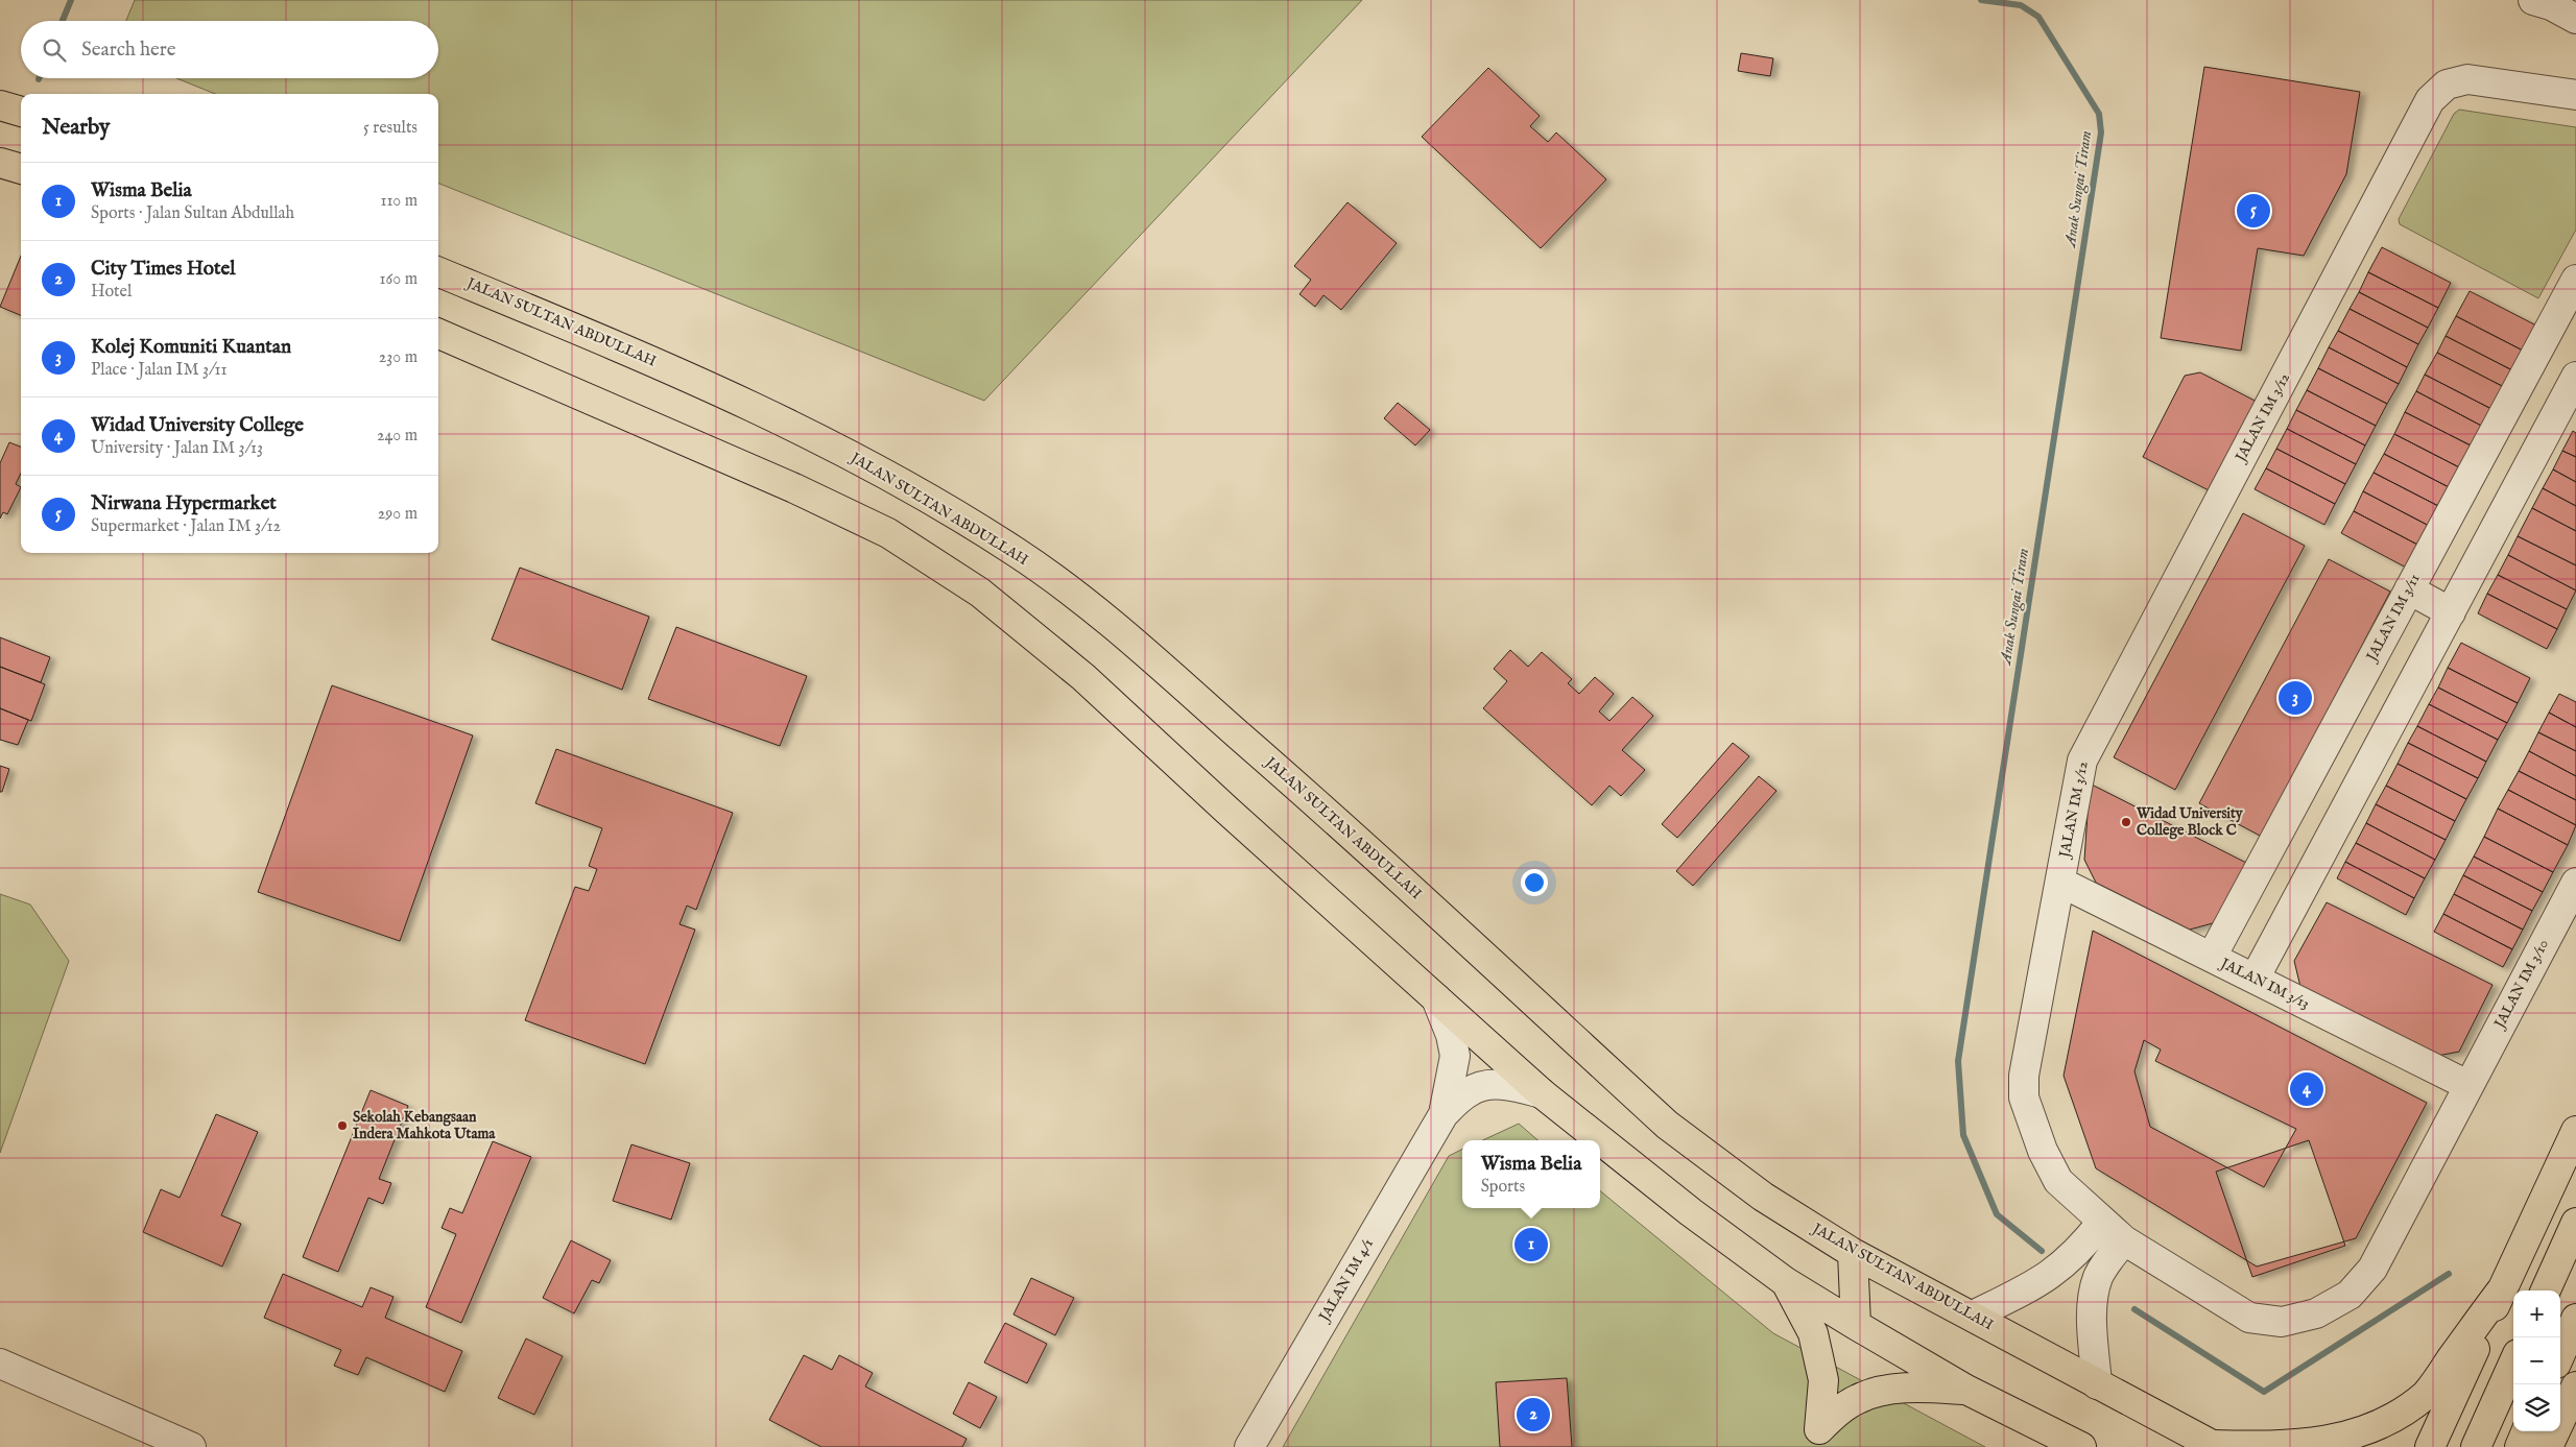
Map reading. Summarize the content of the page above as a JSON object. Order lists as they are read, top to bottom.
{
  "streets": {
    "main road": ["JALAN SULTAN ABDULLAH"],
    "street": [
      "JALAN IM 3/12",
      "JALAN IM 3/11",
      "JALAN IM 3/13",
      "JALAN IM 3/10",
      "JALAN IM 4/1"
    ]
  },
  "crossings": [
    ["JALAN IM 3/12", "JALAN IM 3/13"],
    ["JALAN IM 3/12", "JALAN IM 3/10"],
    ["JALAN IM 3/11", "JALAN IM 3/13"],
    ["JALAN IM 3/13", "JALAN IM 3/10"]
  ],
  "water": ["Anak Sungai Tiram"],
  "places": ["Widad University College Block C", "Sekolah Kebangsaan Indera Mahkota Utama"],
  "page": {
    "search": "Search here",
    "heading": ["Nearby", "5 results"],
    "list": [
      {
        "mark": "1",
        "name": "Wisma Belia",
        "note": "Sports · Jalan Sultan Abdullah",
        "value": "110 m"
      },
      {
        "mark": "2",
        "name": "City Times Hotel",
        "note": "Hotel",
        "value": "160 m"
      },
      {
        "mark": "3",
        "name": "Kolej Komuniti Kuantan",
        "note": "Place · Jalan IM 3/11",
        "value": "230 m"
      },
      {
        "mark": "4",
        "name": "Widad University College",
        "note": "University · Jalan IM 3/13",
        "value": "240 m"
      },
      {
        "mark": "5",
        "name": "Nirwana Hypermarket",
        "note": "Supermarket · Jalan IM 3/12",
        "value": "290 m"
      }
    ],
    "pins": [
      "5",
      "3",
      "4",
      "1",
      "2"
    ],
    "popup": ["Wisma Belia", "Sports"],
    "map_buttons": ["+", "−"]
  }
}
